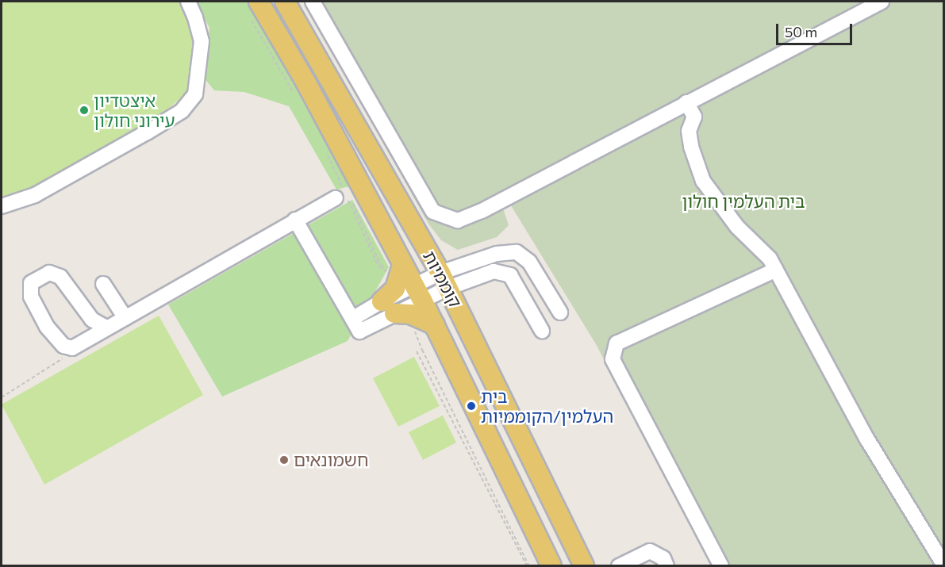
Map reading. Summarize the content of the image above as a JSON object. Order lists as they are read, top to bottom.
{
  "streets": {
    "main road": ["קוממיות"]
  },
  "parks": ["בית העלמין חולון"],
  "places": ["איצטדיון עירוני חולון", "בית העלמין/הקוממיות", "חשמונאים"],
  "scale_bar": "50 m"
}
